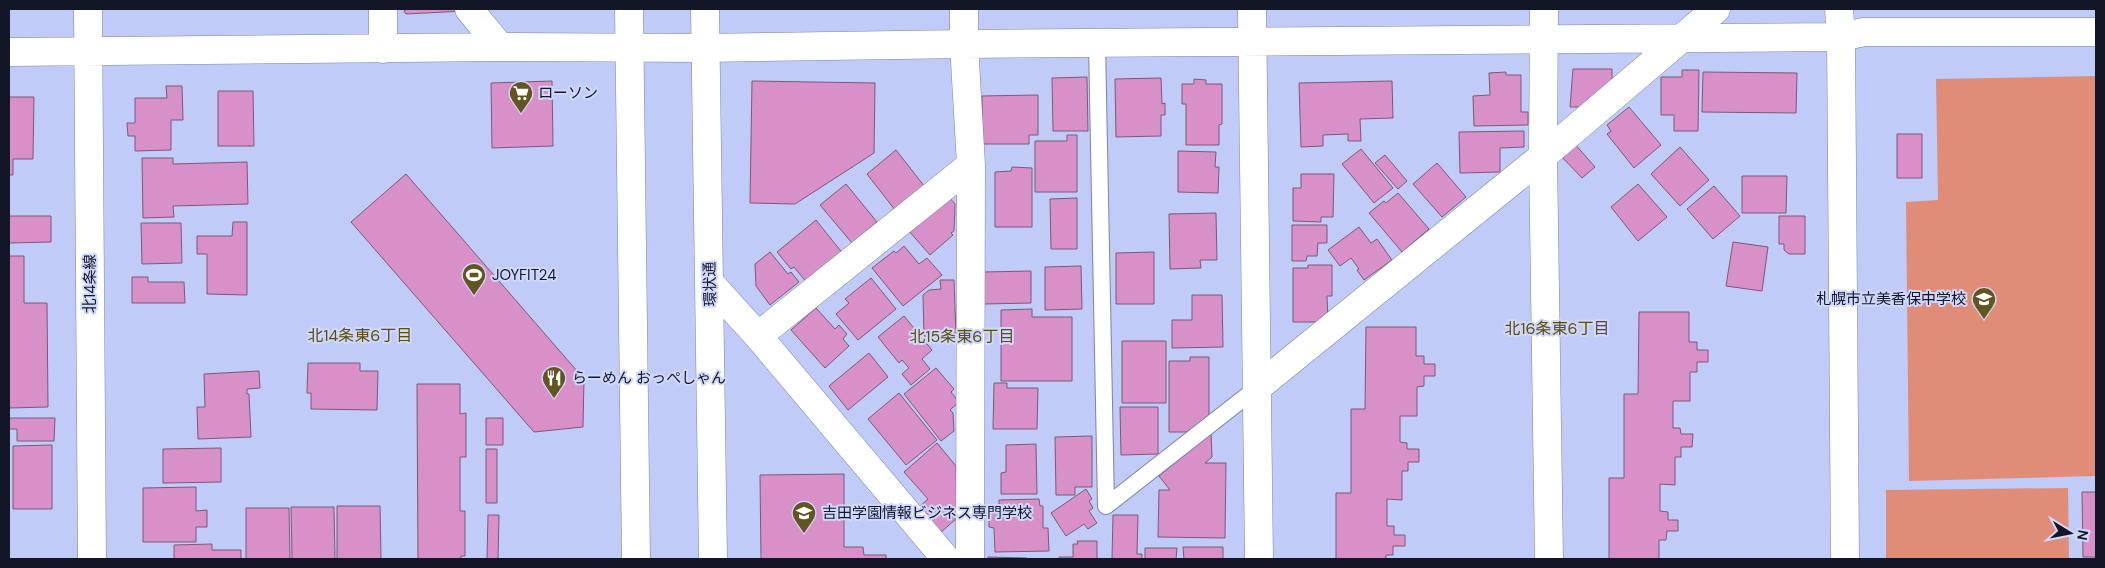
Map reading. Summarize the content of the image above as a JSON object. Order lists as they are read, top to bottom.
{
  "streets": {
    "street": ["北14条線", "環状通"]
  },
  "districts": ["北16条東6丁目", "北14条東6丁目", "北15条東6丁目"],
  "places": {
    "supermarket": ["ローソン"],
    "sports": ["JOYFIT24"],
    "school or university": ["札幌市立美香保中学校", "吉田学園情報ビジネス専門学校"],
    "restaurant": ["らーめん おっぺしゃん"]
  },
  "north": "right"
}
